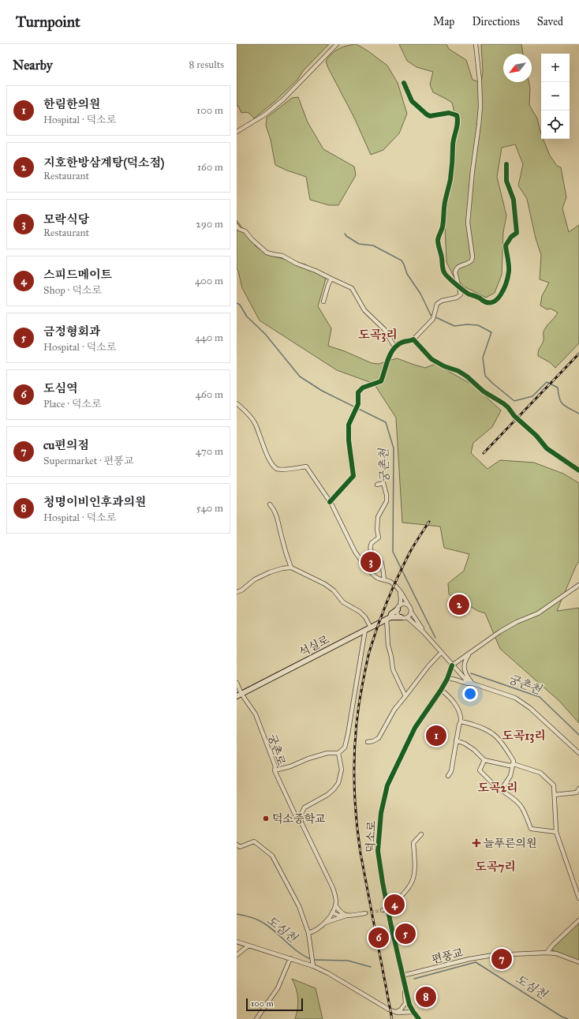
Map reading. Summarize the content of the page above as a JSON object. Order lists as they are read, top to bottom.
{
  "streets": {
    "street": [
      "석실로",
      "궁촌로",
      "덕소로",
      "편풍교"
    ]
  },
  "crossings": [
    ["석실로", "궁촌로"],
    ["덕소로", "편풍교"]
  ],
  "districts": [
    "도곡3리",
    "도곡13리",
    "도곡2리",
    "도곡7리"
  ],
  "water": ["궁촌천", "도심천"],
  "places": {
    "other": ["덕소중학교"],
    "health": ["늘푸른의원"]
  },
  "scale_bar": "100 m",
  "north": "bottom left",
  "page": {
    "header": "Turnpoint",
    "nav": ["Map", "Directions", "Saved"],
    "heading": ["Nearby", "8 results"],
    "map_buttons": ["+", "−"],
    "list": [
      {
        "mark": "1",
        "name": "한림한의원",
        "note": "Hospital · 덕소로",
        "value": "100 m"
      },
      {
        "mark": "2",
        "name": "지호한방삼계탕(덕소점)",
        "note": "Restaurant",
        "value": "160 m"
      },
      {
        "mark": "3",
        "name": "모락식당",
        "note": "Restaurant",
        "value": "290 m"
      },
      {
        "mark": "4",
        "name": "스피드메이트",
        "note": "Shop · 덕소로",
        "value": "400 m"
      },
      {
        "mark": "5",
        "name": "금정형회과",
        "note": "Hospital · 덕소로",
        "value": "440 m"
      },
      {
        "mark": "6",
        "name": "도심역",
        "note": "Place · 덕소로",
        "value": "460 m"
      },
      {
        "mark": "7",
        "name": "cu편의점",
        "note": "Supermarket · 편풍교",
        "value": "470 m"
      },
      {
        "mark": "8",
        "name": "청명이비인후과의원",
        "note": "Hospital · 덕소로",
        "value": "540 m"
      }
    ],
    "pins": [
      "3",
      "2",
      "1",
      "4",
      "5",
      "6",
      "7",
      "8"
    ],
    "scale": "100 m"
  }
}
